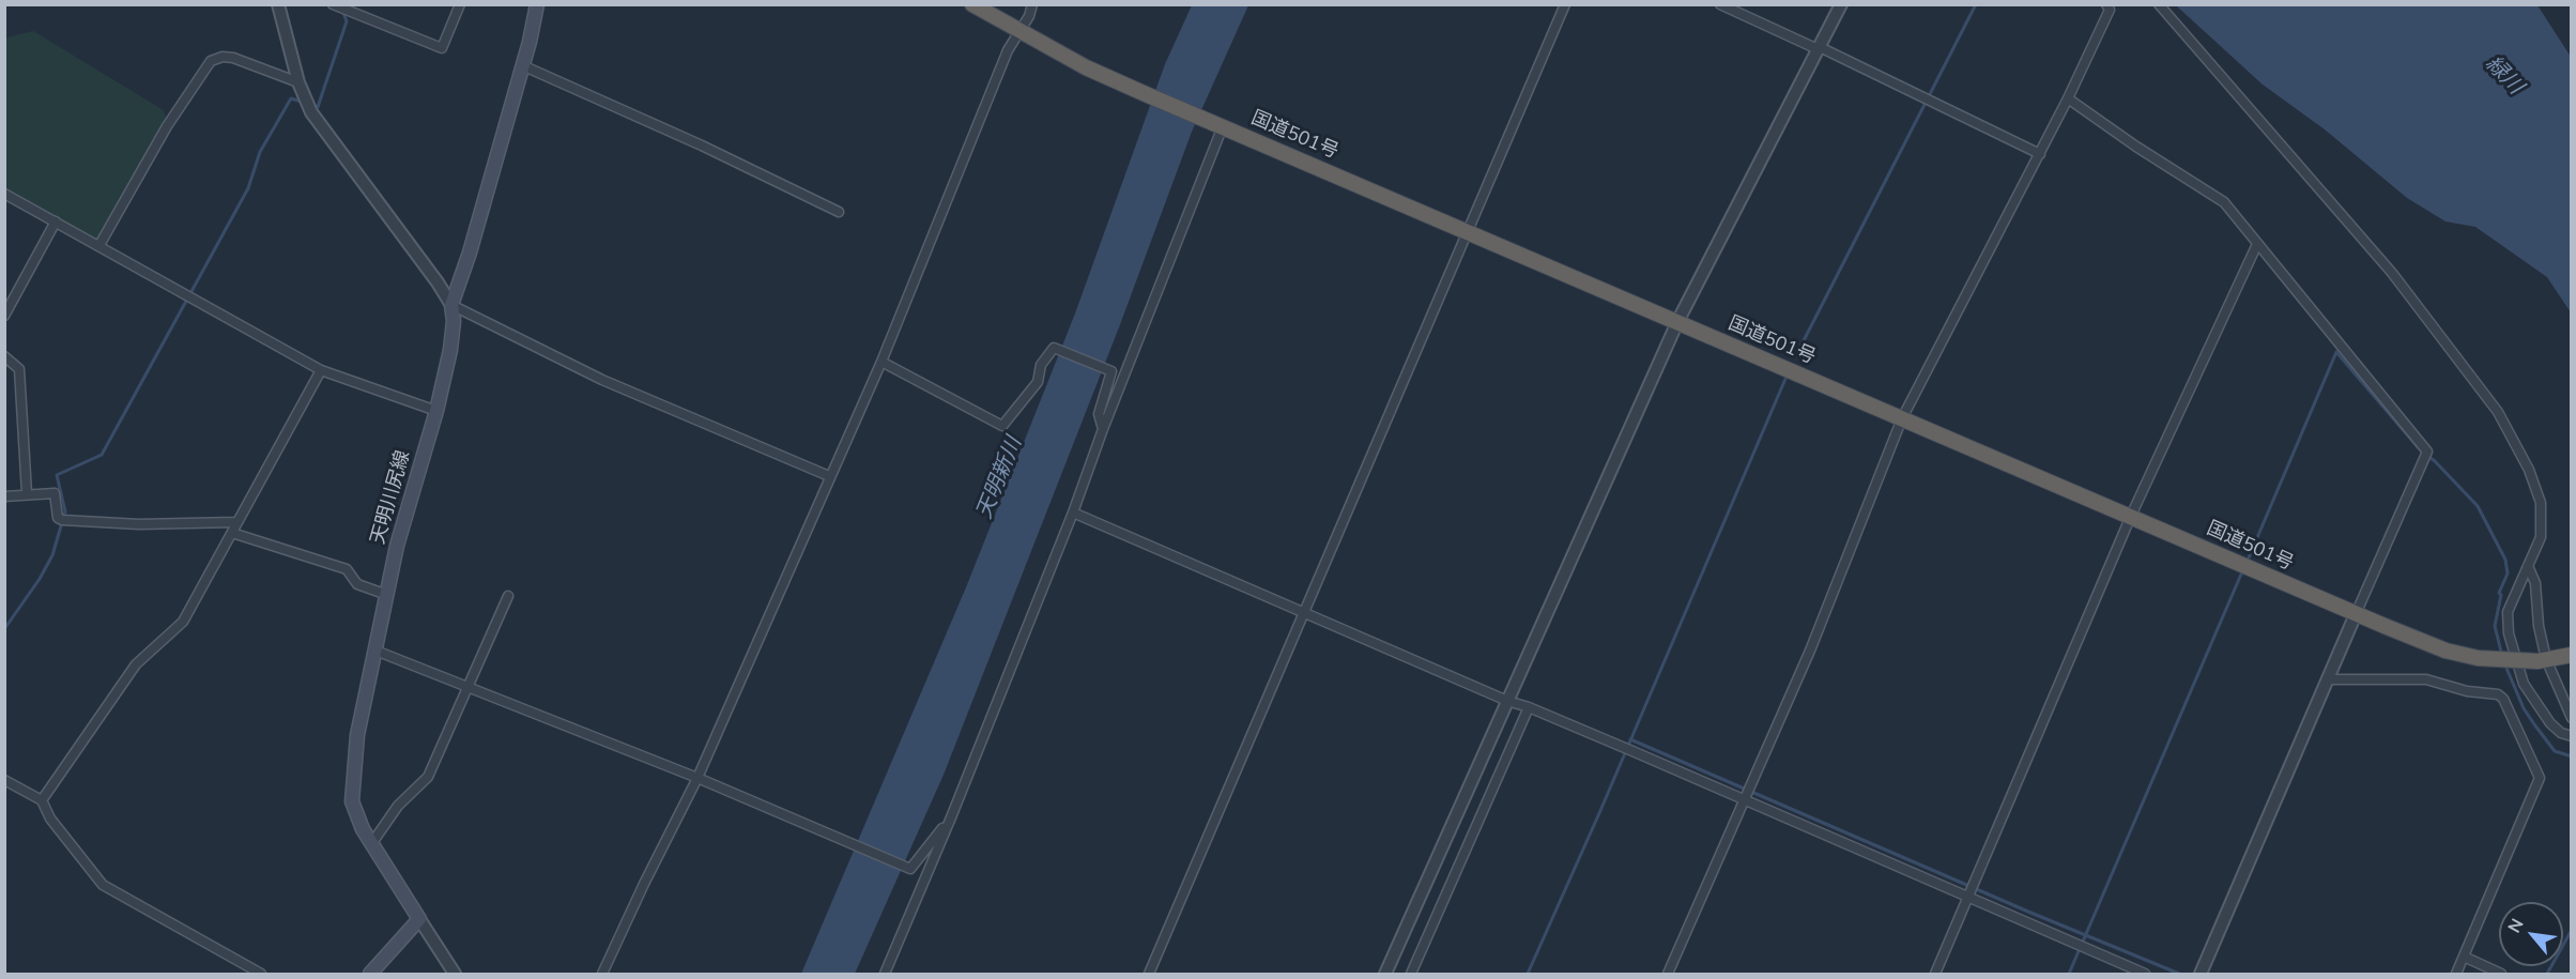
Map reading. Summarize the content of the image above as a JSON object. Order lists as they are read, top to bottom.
{
  "streets": {
    "highway": ["国道501号"],
    "main road": ["天明川尻線"]
  },
  "water": ["緑川", "天明新川"],
  "north": "top left"
}
